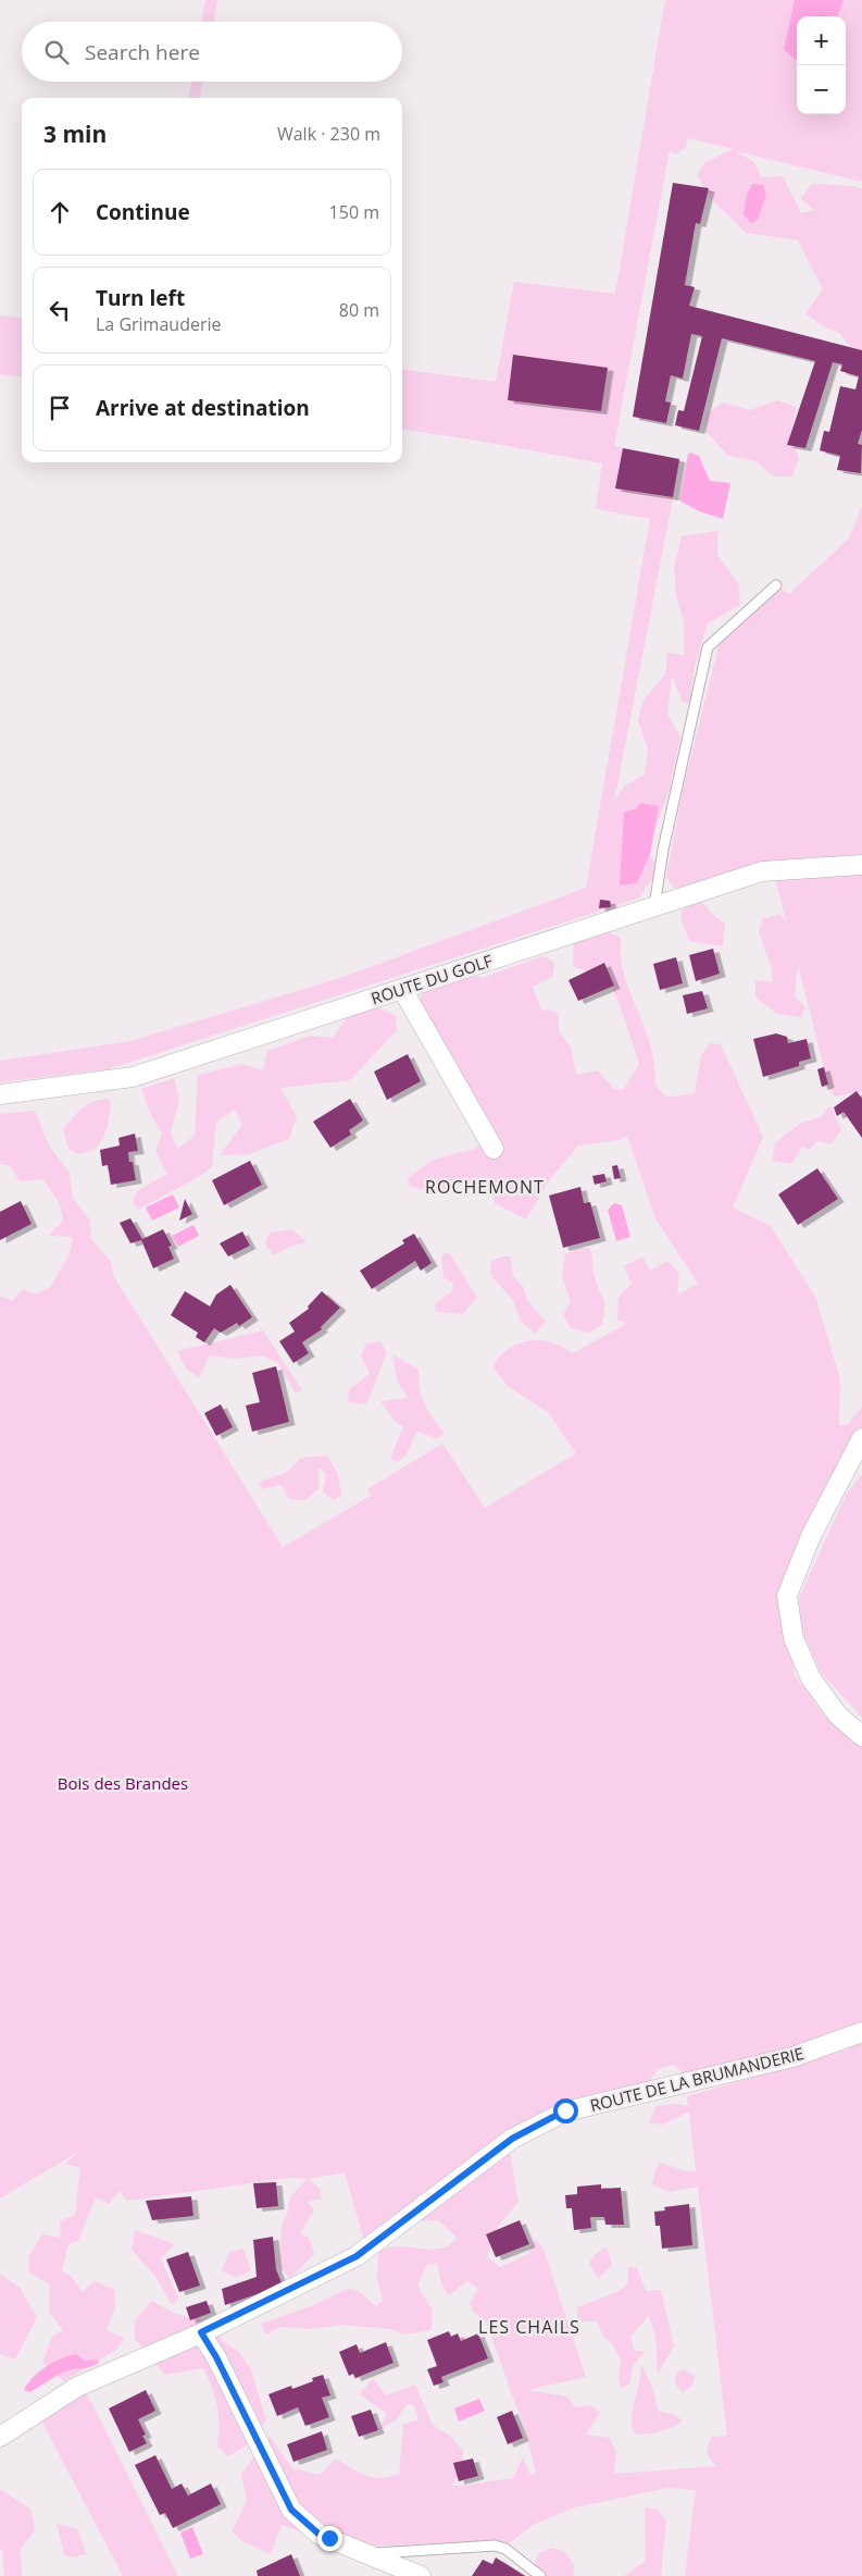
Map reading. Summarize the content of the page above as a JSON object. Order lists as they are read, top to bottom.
{
  "streets": {
    "street": ["ROUTE DU GOLF", "ROUTE DE LA BRUMANDERIE"]
  },
  "districts": ["ROCHEMONT", "LES CHAILS"],
  "parks": ["Bois des Brandes"],
  "page": {
    "map_buttons": ["+", "−"],
    "search": "Search here",
    "heading": ["3 min", "Walk · 230 m"],
    "list": [
      ["Continue", "150 m"],
      ["Turn left", "La Grimauderie", "80 m"],
      "Arrive at destination"
    ]
  }
}
